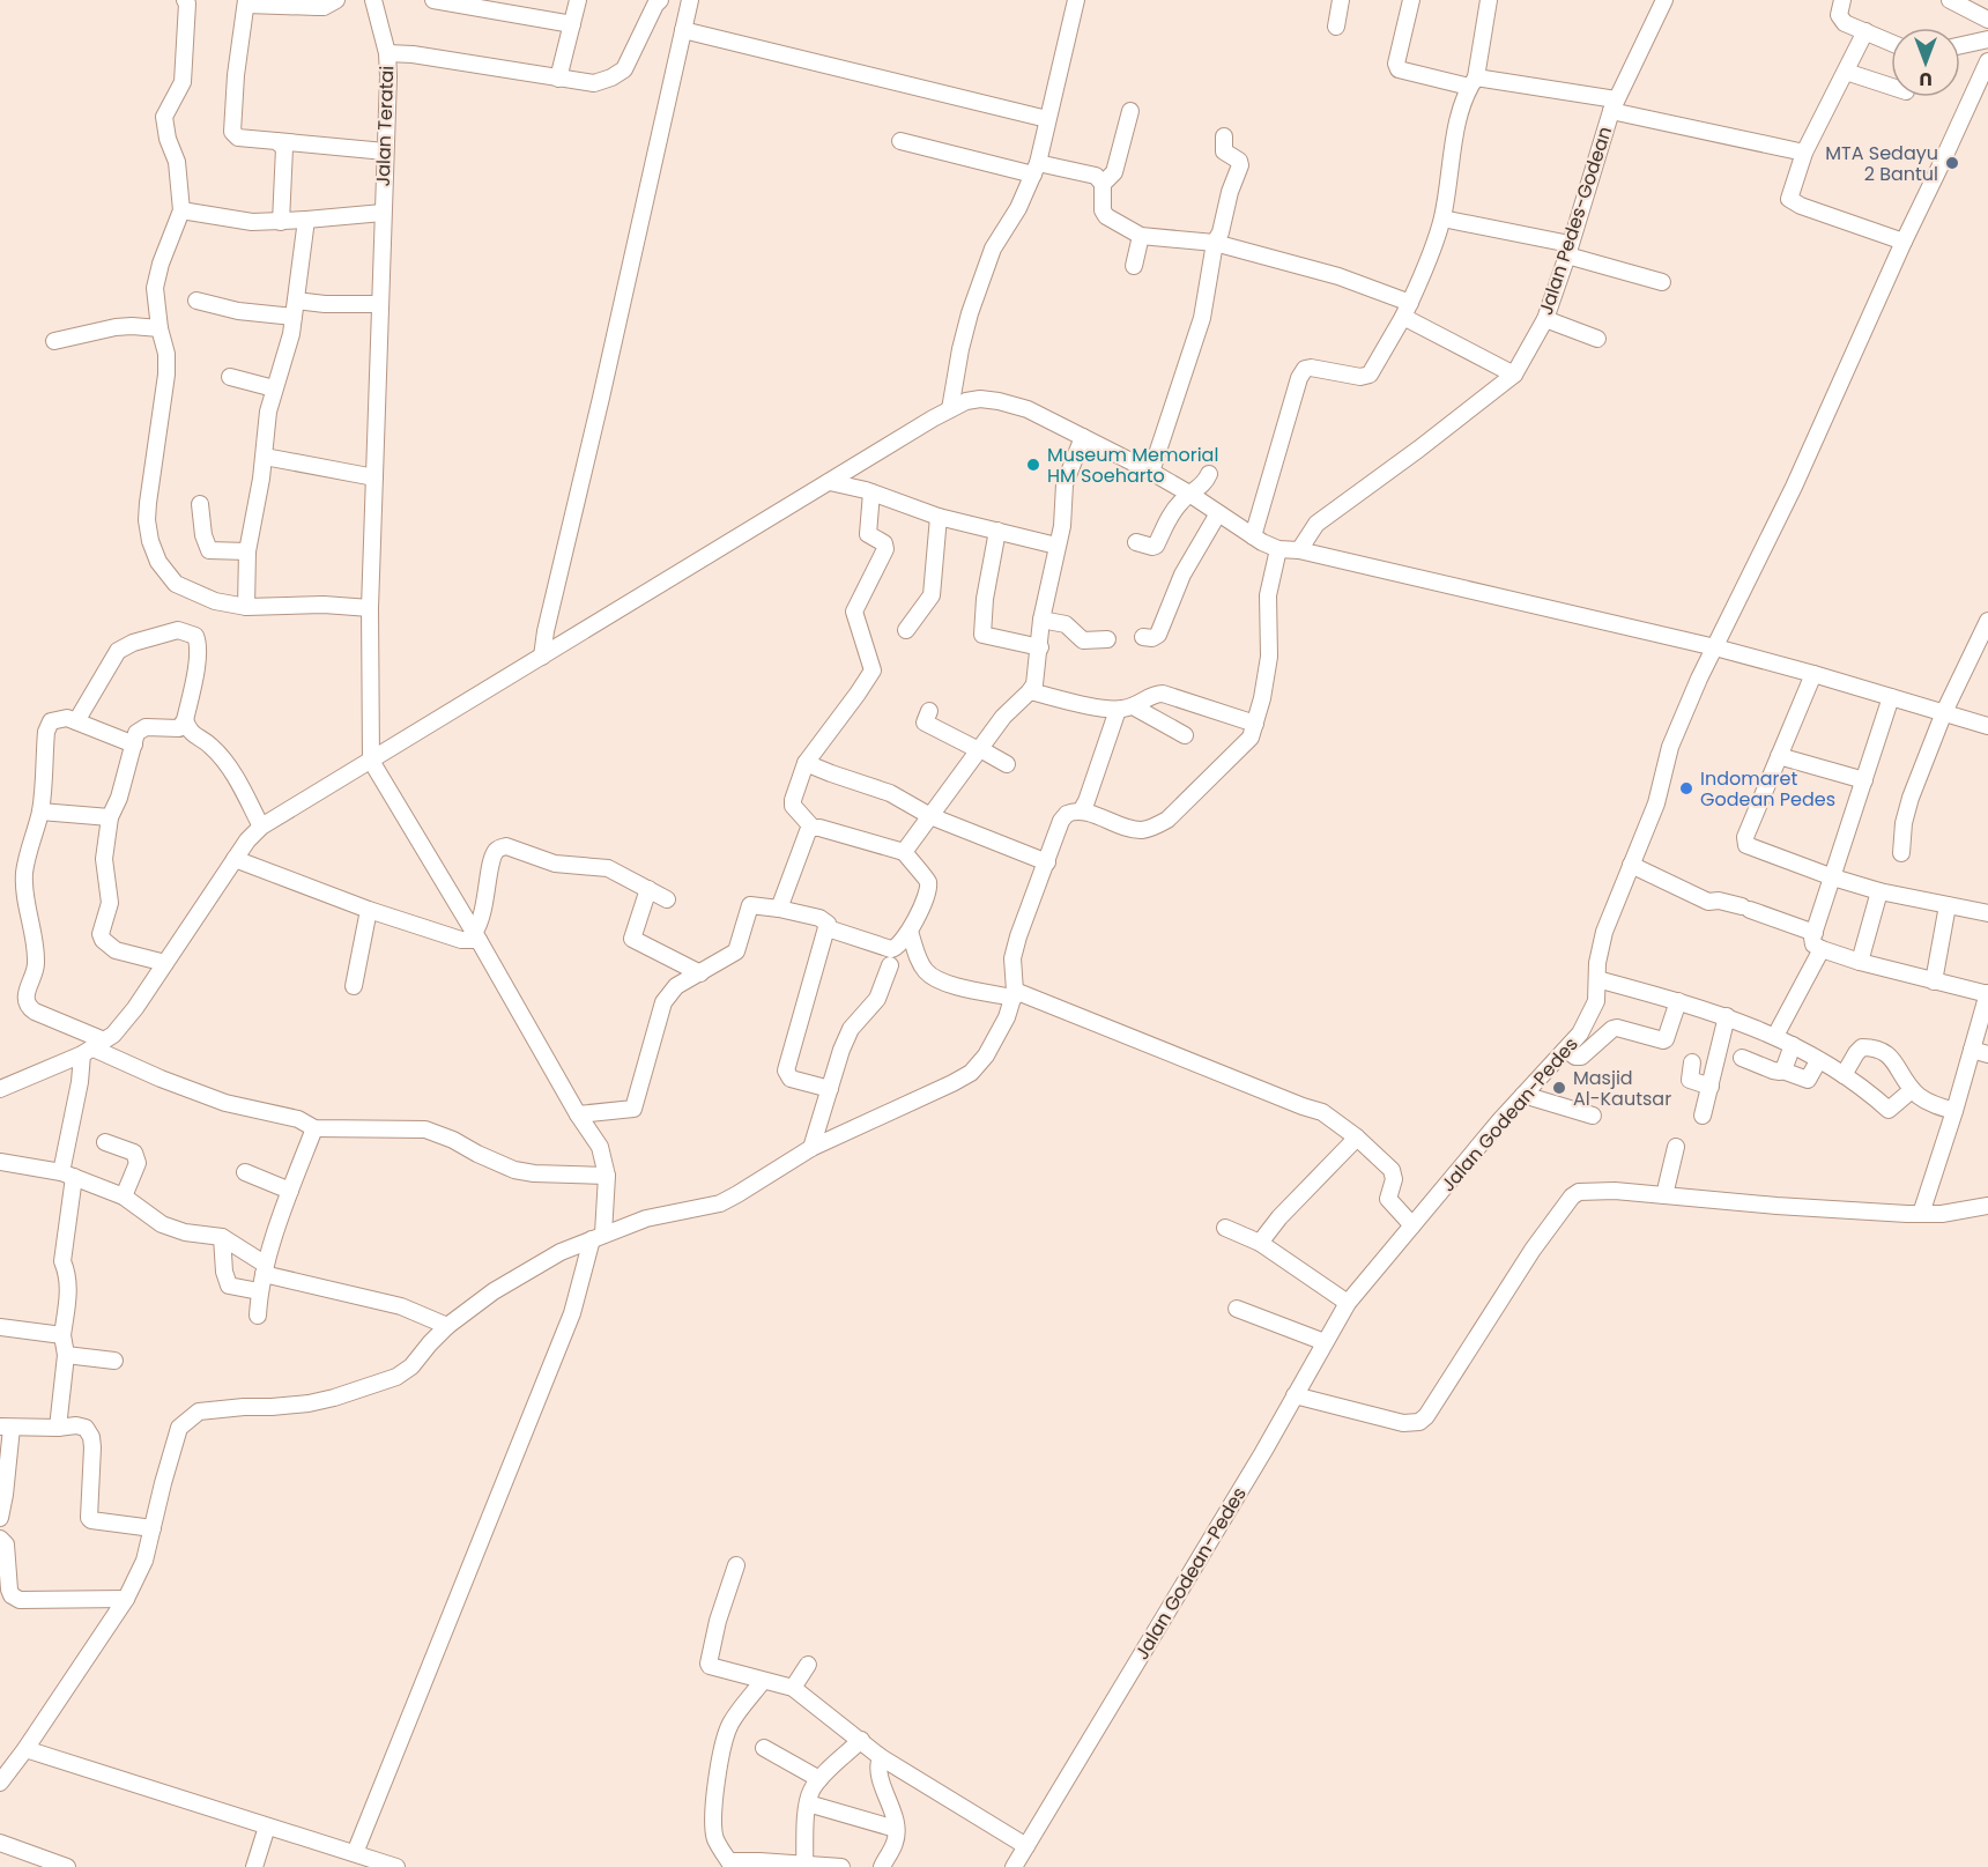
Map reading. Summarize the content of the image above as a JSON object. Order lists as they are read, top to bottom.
{
  "streets": {
    "street": ["Jalan Teratai", "Jalan Pedes-Godean", "Jalan Godean-Pedes"]
  },
  "places": [
    "MTA Sedayu 2 Bantul",
    "Museum Memorial HM Soeharto",
    "Indomaret Godean Pedes",
    "Masjid Al-Kautsar"
  ],
  "north": "bottom"
}
